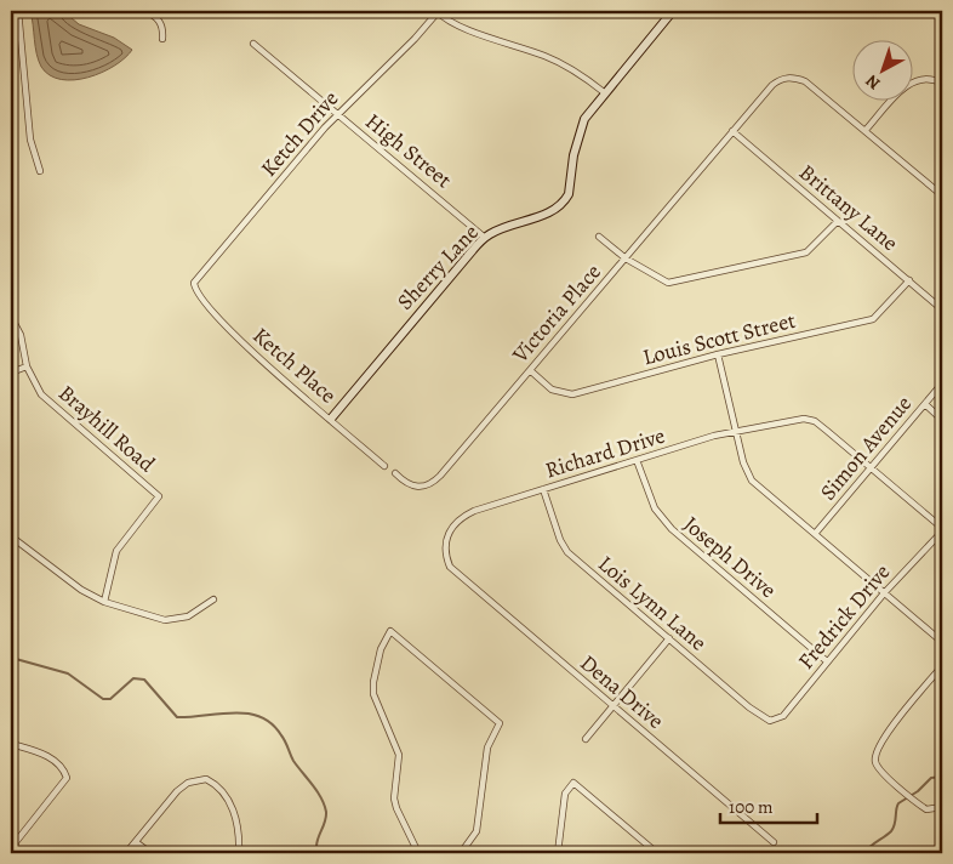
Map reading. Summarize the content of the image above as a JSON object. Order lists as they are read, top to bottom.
{
  "streets": {
    "street": [
      "Ketch Drive",
      "High Street",
      "Brittany Lane",
      "Sherry Lane",
      "Victoria Place",
      "Louis Scott Street",
      "Ketch Place",
      "Brayhill Road",
      "Simon Avenue",
      "Richard Drive",
      "Joseph Drive",
      "Lois Lynn Lane",
      "Fredrick Drive",
      "Dena Drive"
    ]
  },
  "crossings": [
    ["Ketch Drive", "High Street"],
    ["Ketch Drive", "Ketch Place"],
    ["High Street", "Sherry Lane"],
    ["Brittany Lane", "Victoria Place"],
    ["Brittany Lane", "Louis Scott Street"],
    ["Sherry Lane", "Ketch Place"],
    ["Victoria Place", "Louis Scott Street"],
    ["Simon Avenue", "Richard Drive"],
    ["Richard Drive", "Joseph Drive"],
    ["Richard Drive", "Lois Lynn Lane"],
    ["Richard Drive", "Dena Drive"],
    ["Joseph Drive", "Fredrick Drive"],
    ["Lois Lynn Lane", "Fredrick Drive"]
  ],
  "scale_bar": "100 m",
  "north": "bottom left"
}
